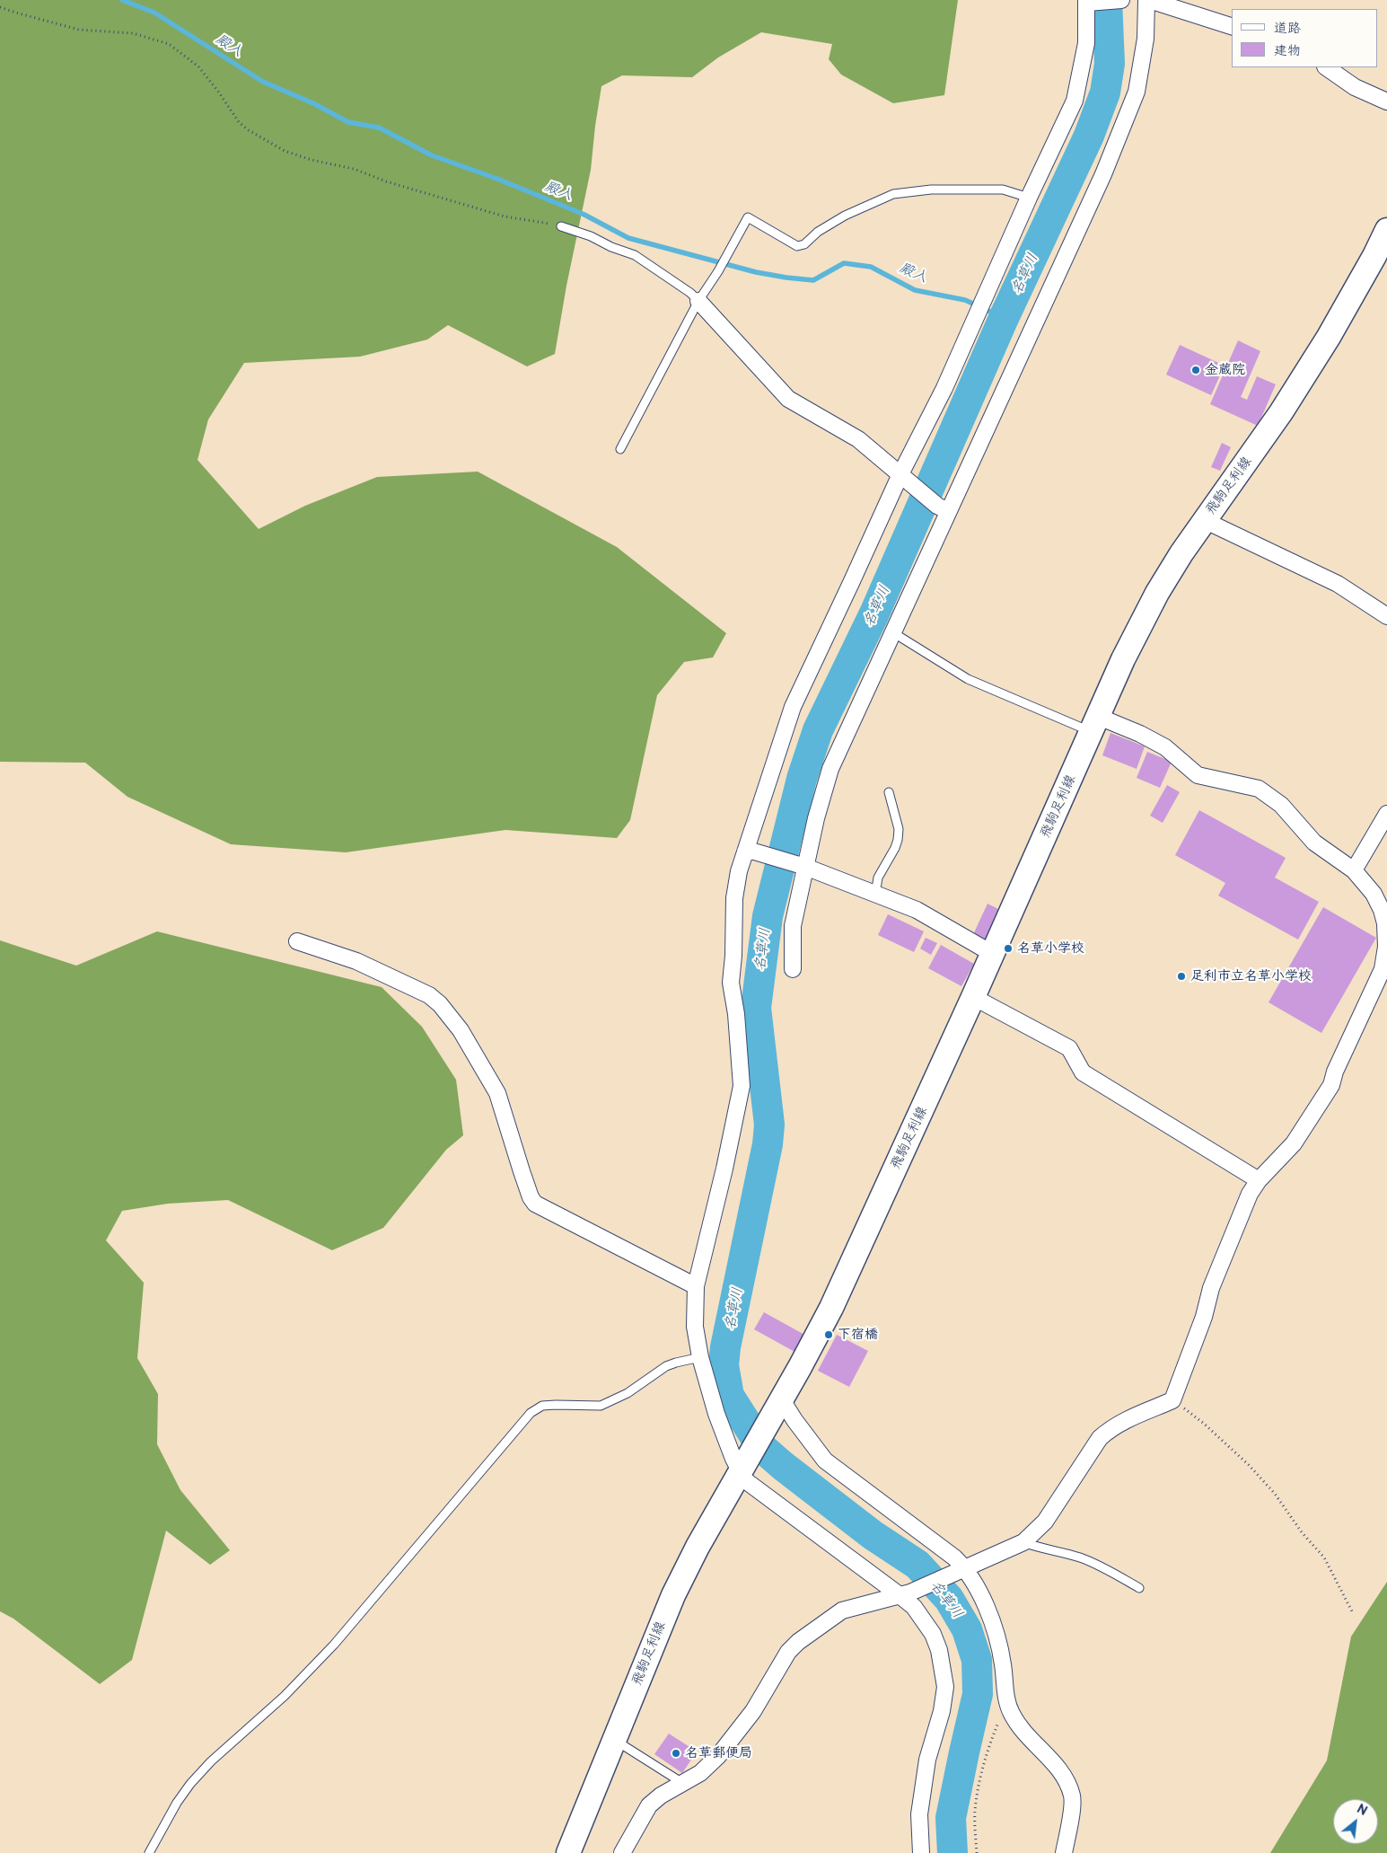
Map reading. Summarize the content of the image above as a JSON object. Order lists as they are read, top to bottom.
{
  "streets": {
    "main road": ["飛駒足利線"]
  },
  "water": ["殿入", "名草川"],
  "places": [
    "金蔵院",
    "名草小学校",
    "足利市立名草小学校",
    "下宿橋",
    "名草郵便局"
  ],
  "legend": ["道路", "建物"],
  "north": "top right"
}
